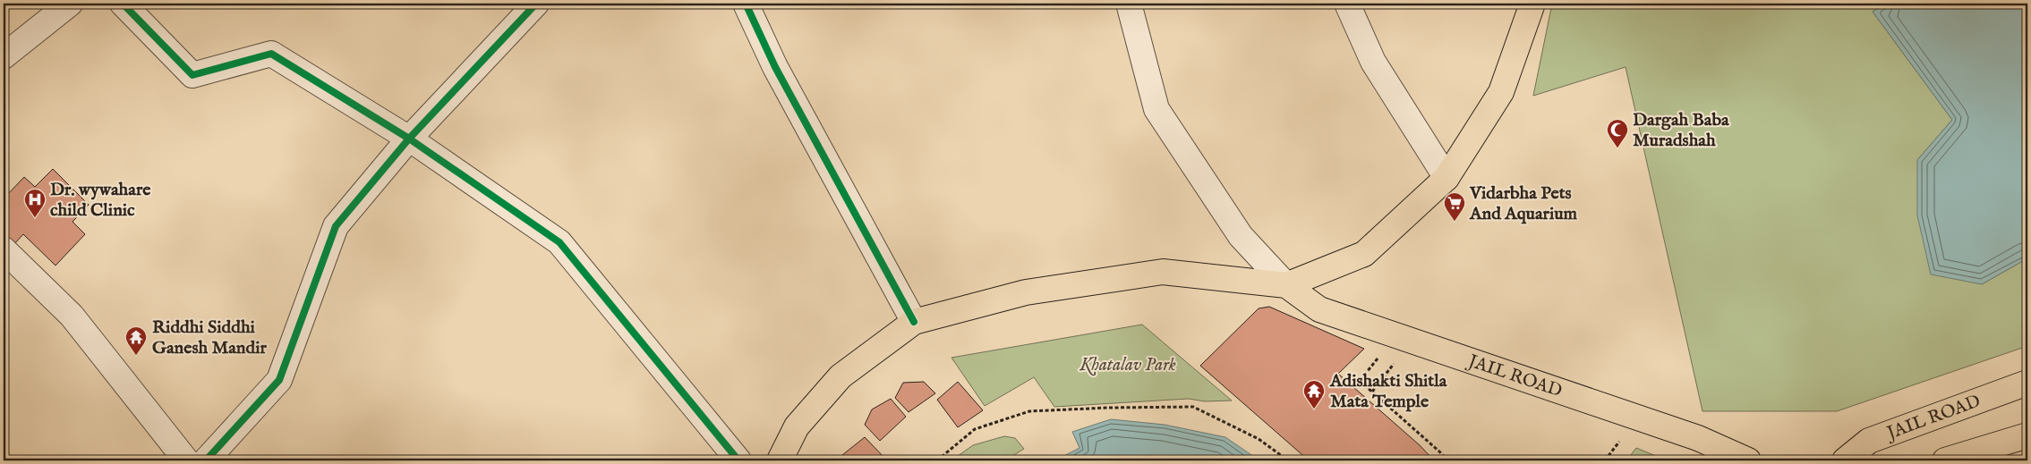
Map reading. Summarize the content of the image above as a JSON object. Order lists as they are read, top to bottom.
{
  "streets": {
    "main road": ["JAIL ROAD"]
  },
  "parks": ["Khatalav Park"],
  "places": {
    "mosque": ["Dargah Baba Muradshah"],
    "hospital": ["Dr. wywahare child Clinic"],
    "supermarket": ["Vidarbha Pets And Aquarium"],
    "temple": ["Riddhi Siddhi Ganesh Mandir", "Adishakti Shitla Mata Temple"]
  }
}
